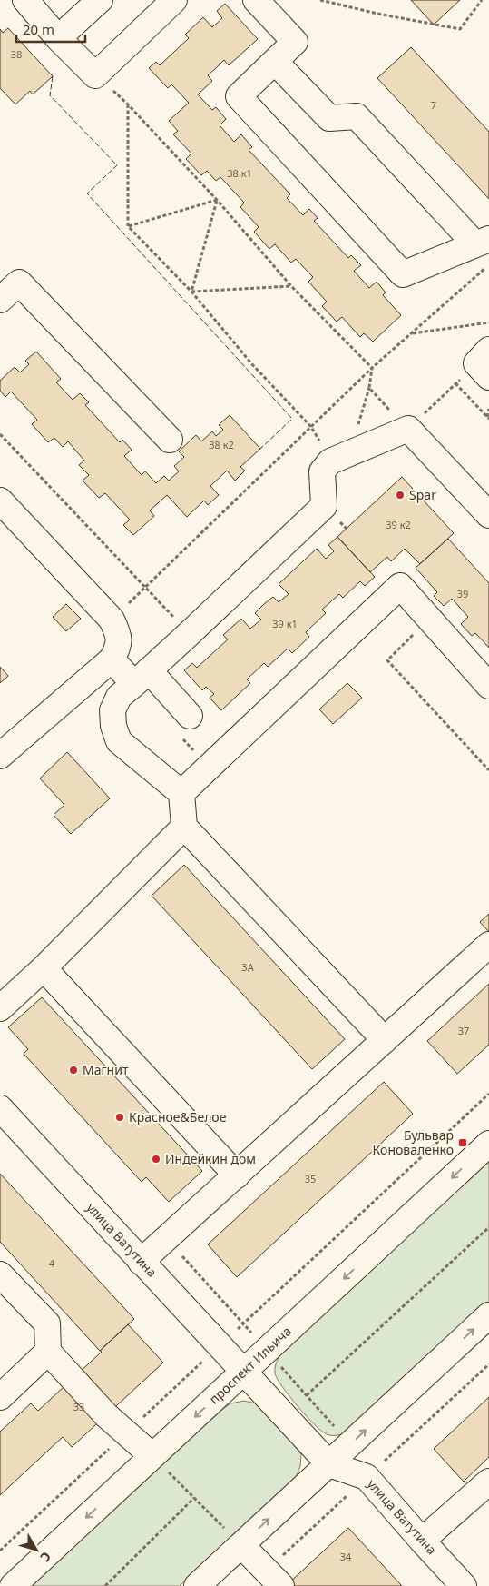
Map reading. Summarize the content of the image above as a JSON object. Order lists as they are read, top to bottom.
{
  "streets": {
    "street": ["улица Ватутина", "проспект Ильича"]
  },
  "crossings": [
    ["улица Ватутина", "проспект Ильича"]
  ],
  "places": {
    "other": [
      "Spar",
      "Магнит",
      "Красное&Белое",
      "Индейкин дом"
    ],
    "transit": ["Бульвар Коноваленко"]
  },
  "house_numbers": [
    "38",
    "7",
    "38 к1",
    "38 к2",
    "39 к2",
    "39",
    "39 к1",
    "3А",
    "37",
    "35",
    "4",
    "33",
    "34"
  ],
  "scale_bar": "20 m",
  "north": "bottom right"
}
